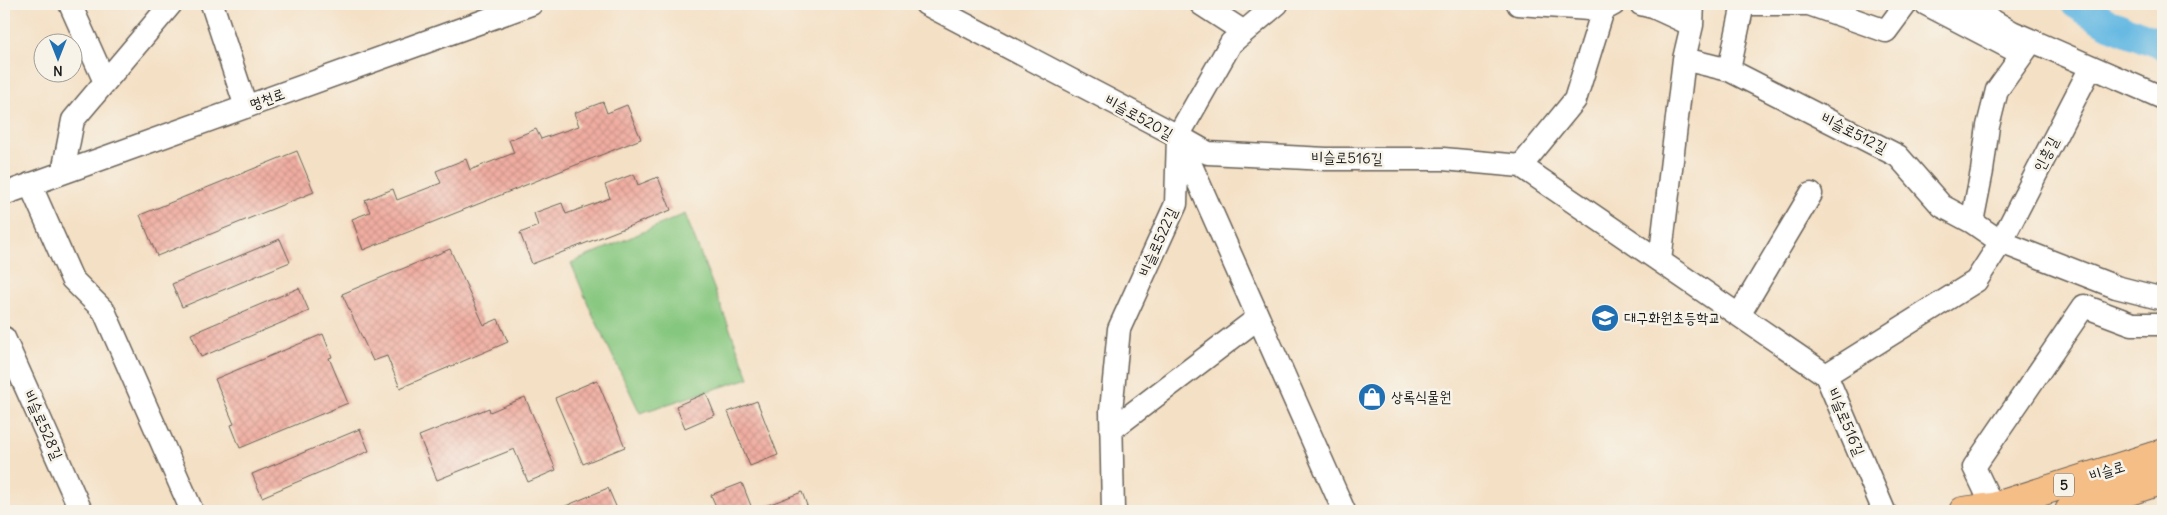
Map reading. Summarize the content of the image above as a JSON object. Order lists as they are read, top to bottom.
{
  "streets": {
    "main road": ["비슬로", "5"],
    "street": [
      "명천로",
      "비슬로520길",
      "비슬로512길",
      "인흥길",
      "비슬로516길",
      "비슬로522길",
      "비슬로528길"
    ]
  },
  "crossings": [
    ["비슬로520길", "비슬로516길"],
    ["비슬로520길", "비슬로522길"],
    ["비슬로512길", "인흥길"],
    ["비슬로516길", "비슬로522길"]
  ],
  "places": {
    "school or university": ["대구화원초등학교"],
    "shop": ["상록식물원"]
  },
  "north": "bottom"
}
